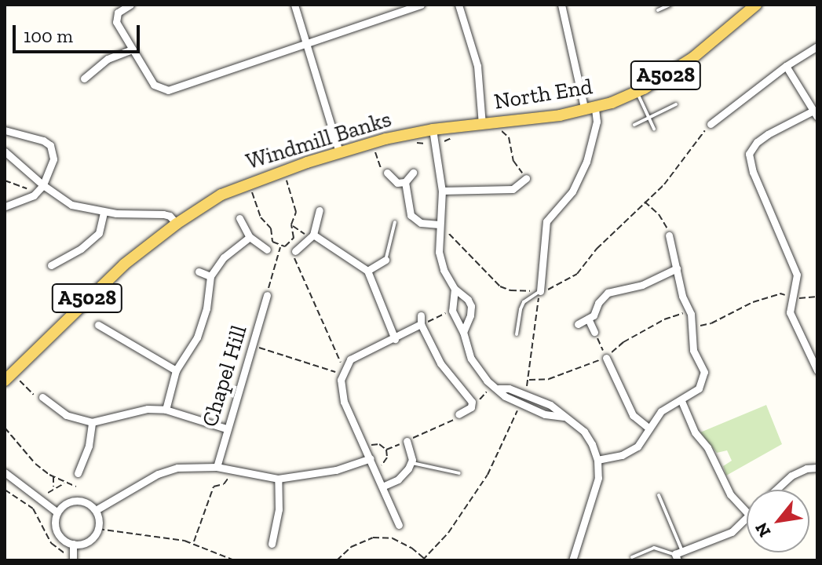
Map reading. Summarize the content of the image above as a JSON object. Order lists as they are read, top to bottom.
{
  "streets": {
    "main road": ["A5028", "North End", "Windmill Banks"],
    "street": ["Chapel Hill"]
  },
  "crossings": [
    ["A5028", "Windmill Banks"],
    ["North End", "Windmill Banks"]
  ],
  "scale_bar": "100 m",
  "north": "bottom left"
}
